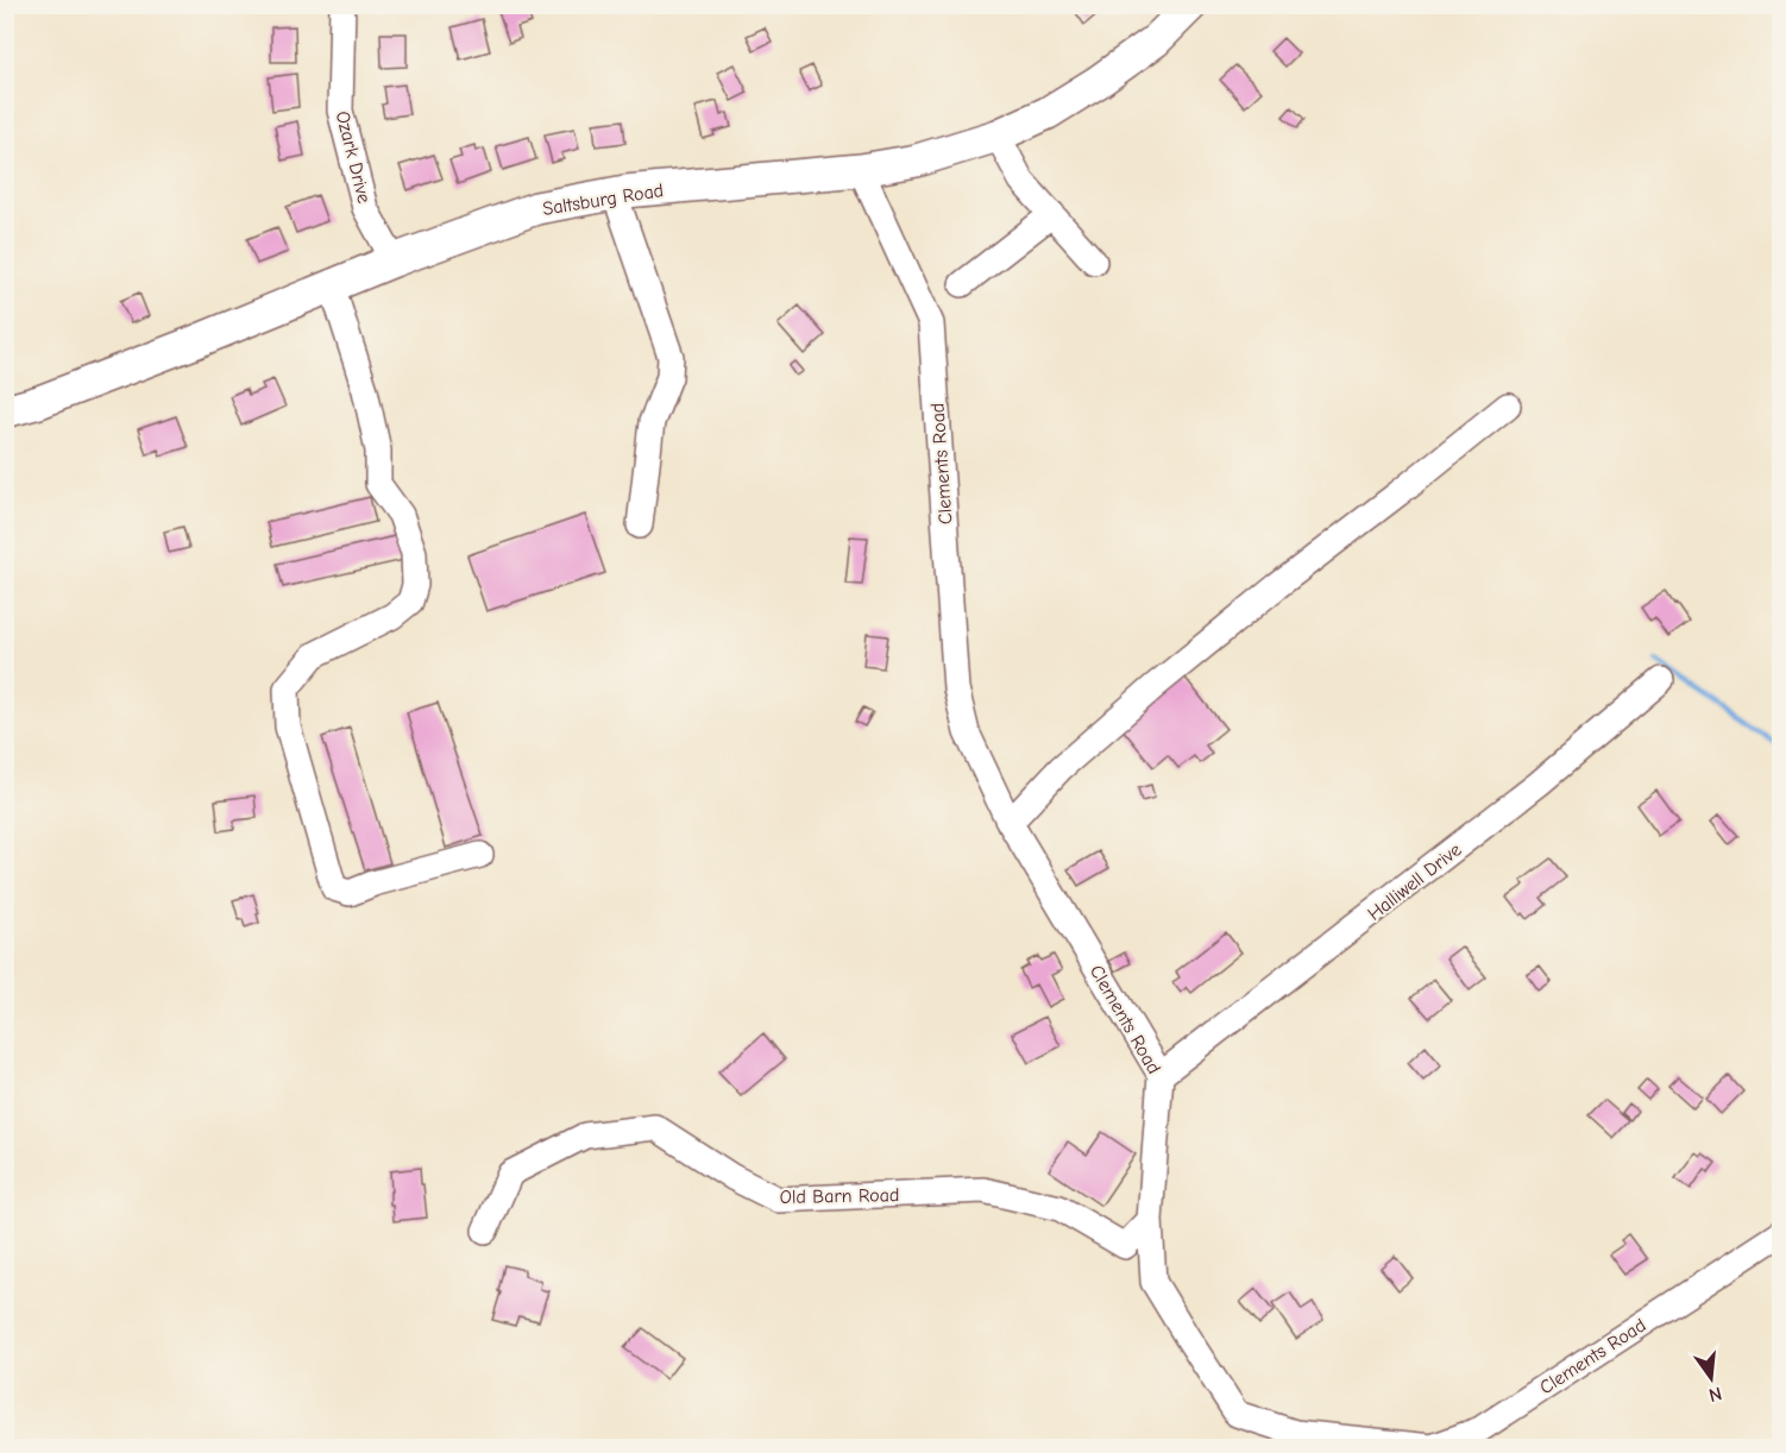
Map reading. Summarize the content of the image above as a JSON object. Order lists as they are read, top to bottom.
{
  "streets": {
    "main road": ["Saltsburg Road"],
    "street": [
      "Ozark Drive",
      "Clements Road",
      "Halliwell Drive",
      "Old Barn Road"
    ]
  },
  "crossings": [
    ["Ozark Drive", "Saltsburg Road"],
    ["Saltsburg Road", "Clements Road"],
    ["Clements Road", "Halliwell Drive"],
    ["Clements Road", "Old Barn Road"]
  ],
  "north": "bottom"
}
